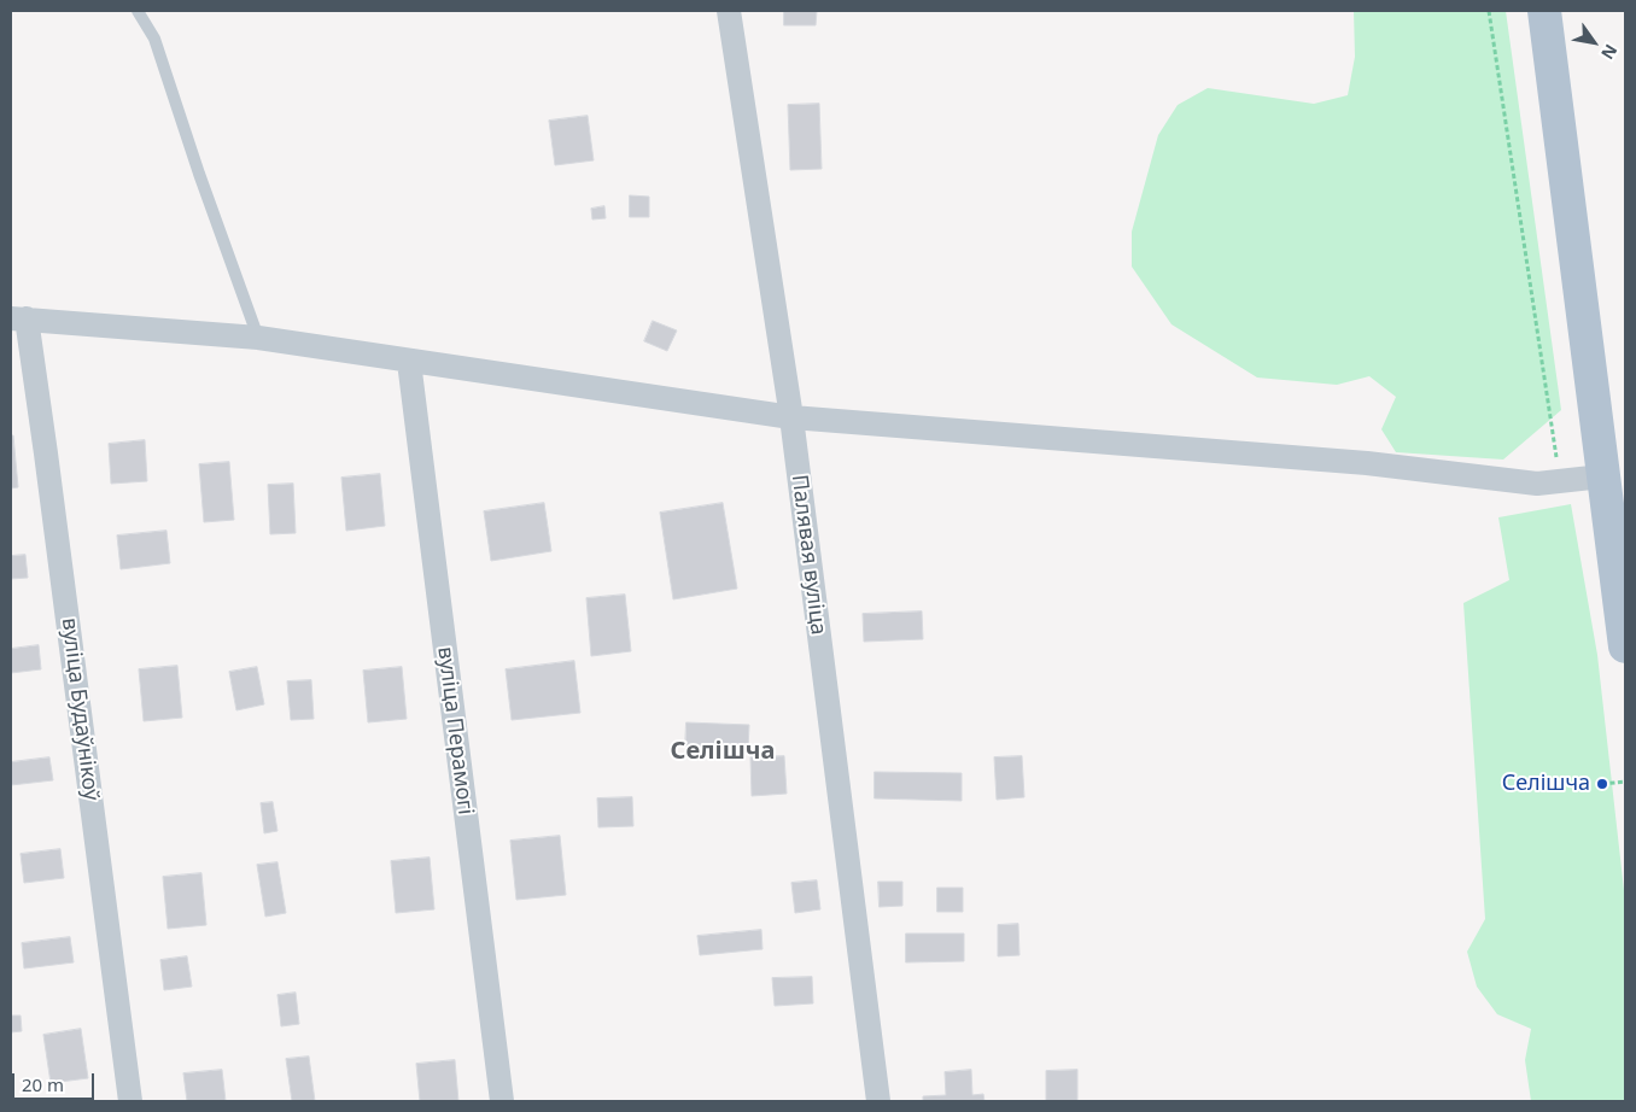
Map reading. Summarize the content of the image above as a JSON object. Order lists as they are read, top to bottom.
{
  "streets": {
    "street": ["Палявая вуліца", "вуліца Будаўнікоў", "вуліца Перамогі"]
  },
  "districts": ["Селішча"],
  "places": ["Селішча"],
  "scale_bar": "20 m",
  "north": "bottom right"
}
